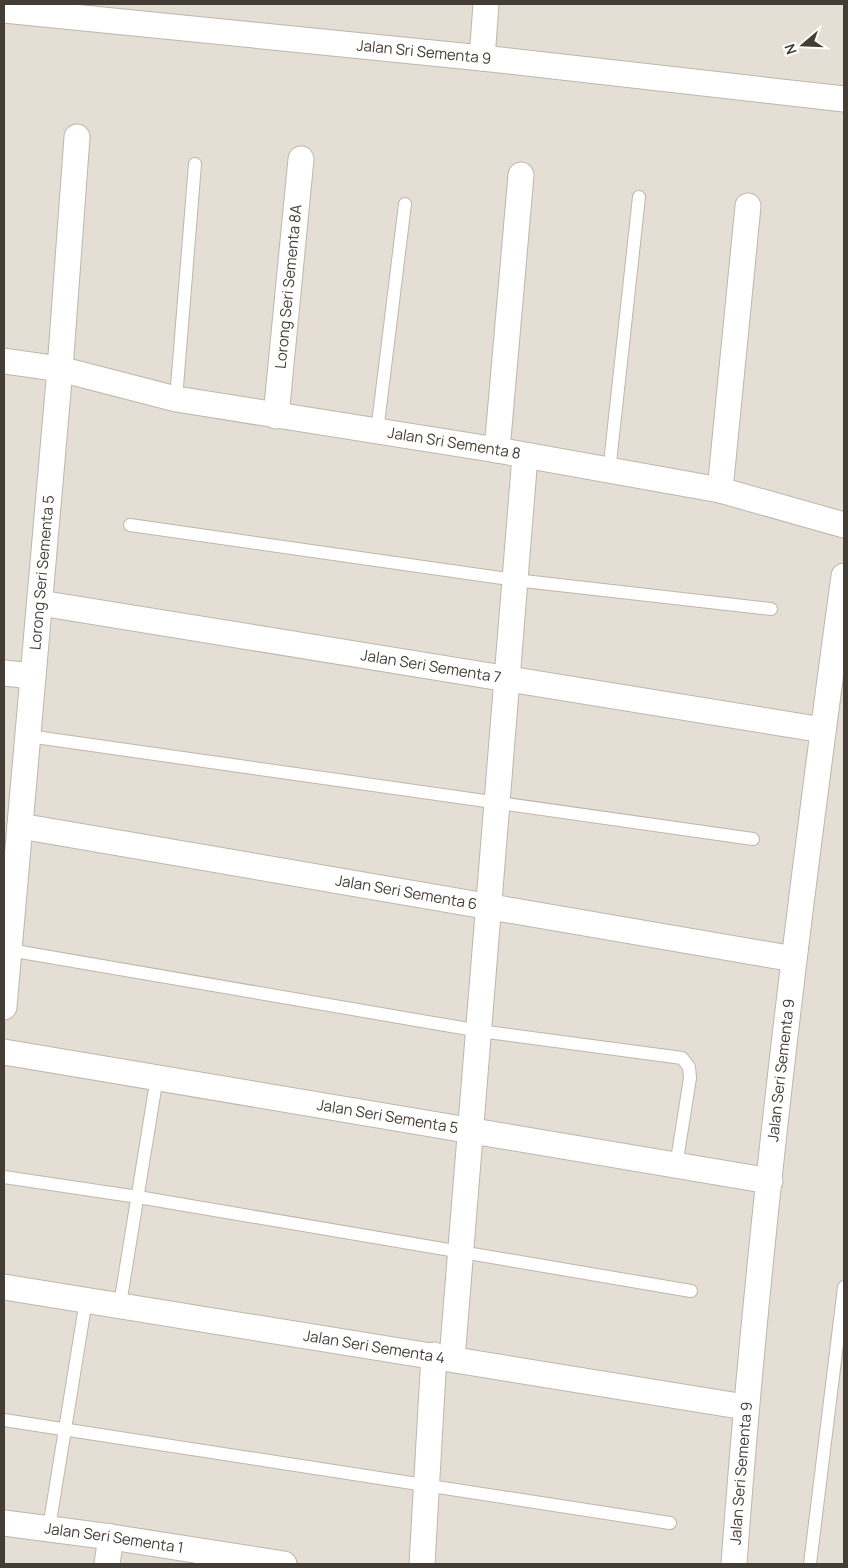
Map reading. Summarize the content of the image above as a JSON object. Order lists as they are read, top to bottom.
{
  "streets": {
    "street": [
      "Jalan Sri Sementa 9",
      "Lorong Seri Sementa 8A",
      "Jalan Sri Sementa 8",
      "Lorong Seri Sementa 5",
      "Jalan Seri Sementa 7",
      "Jalan Seri Sementa 6",
      "Jalan Seri Sementa 9",
      "Jalan Seri Sementa 5",
      "Jalan Seri Sementa 4",
      "Jalan Seri Sementa 1"
    ]
  },
  "crossings": [
    ["Lorong Seri Sementa 8A", "Jalan Sri Sementa 8"],
    ["Jalan Sri Sementa 8", "Lorong Seri Sementa 5"],
    ["Lorong Seri Sementa 5", "Jalan Seri Sementa 7"],
    ["Lorong Seri Sementa 5", "Jalan Seri Sementa 6"],
    ["Jalan Seri Sementa 7", "Jalan Seri Sementa 9"],
    ["Jalan Seri Sementa 6", "Jalan Seri Sementa 9"],
    ["Jalan Seri Sementa 9", "Jalan Seri Sementa 5"],
    ["Jalan Seri Sementa 9", "Jalan Seri Sementa 4"]
  ],
  "north": "left"
}
